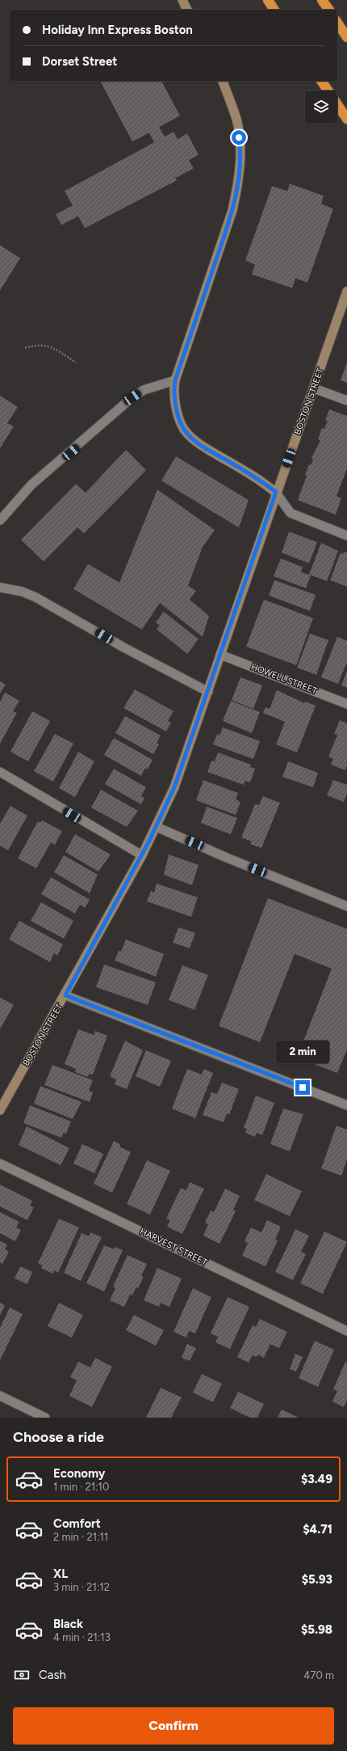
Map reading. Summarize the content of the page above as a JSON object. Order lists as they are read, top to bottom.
{
  "streets": {
    "main road": ["BOSTON STREET"],
    "street": ["HOWELL STREET", "HARVEST STREET"]
  },
  "crossings": [
    ["BOSTON STREET", "HOWELL STREET"]
  ],
  "page": {
    "banner": ["Holiday Inn Express Boston", "Dorset Street"],
    "bubble": "2 min",
    "heading": "Choose a ride",
    "list": [
      {
        "name": "Economy",
        "note": "1 min · 21:10",
        "value": "$3.49"
      },
      {
        "name": "Comfort",
        "note": "2 min · 21:11",
        "value": "$4.71"
      },
      {
        "name": "XL",
        "note": "3 min · 21:12",
        "value": "$5.93"
      },
      {
        "name": "Black",
        "note": "4 min · 21:13",
        "value": "$5.98"
      }
    ],
    "pay": ["Cash", "470 m"],
    "buttons": "Confirm"
  }
}
